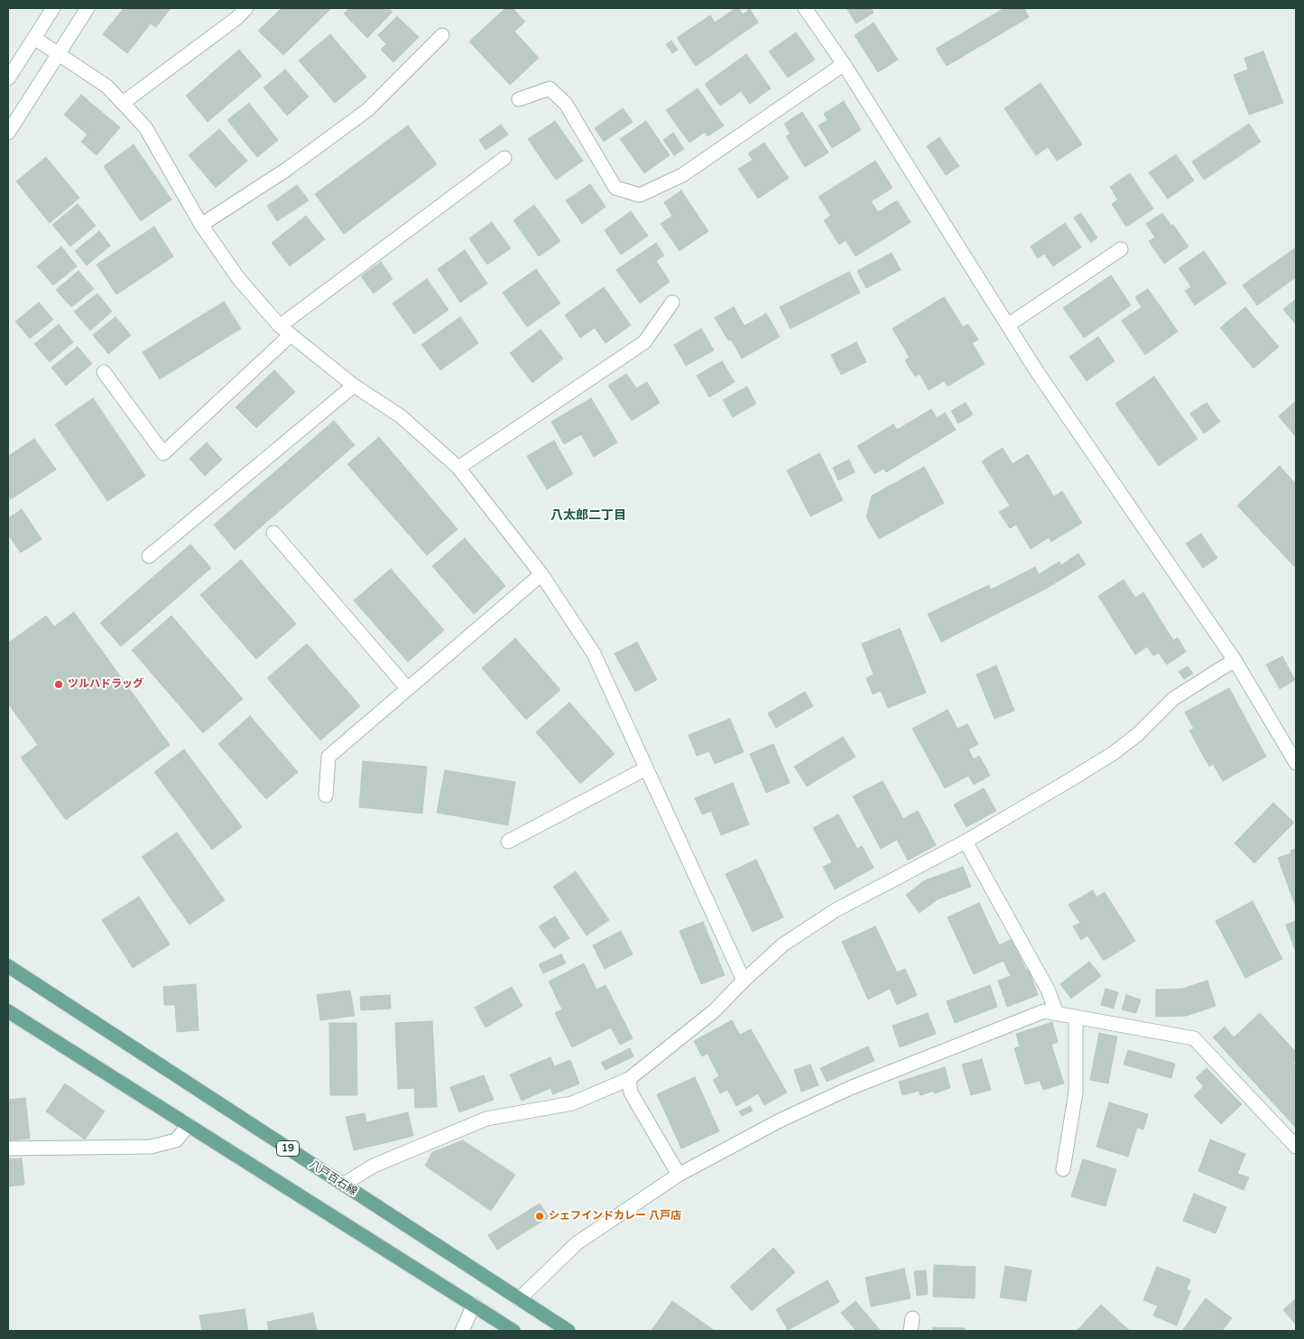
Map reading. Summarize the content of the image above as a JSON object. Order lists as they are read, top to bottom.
{
  "streets": {
    "main road": ["19", "八戸百石線"]
  },
  "districts": ["八太郎二丁目"],
  "places": ["ツルハドラッグ", "シェフインドカレー 八戸店"]
}
